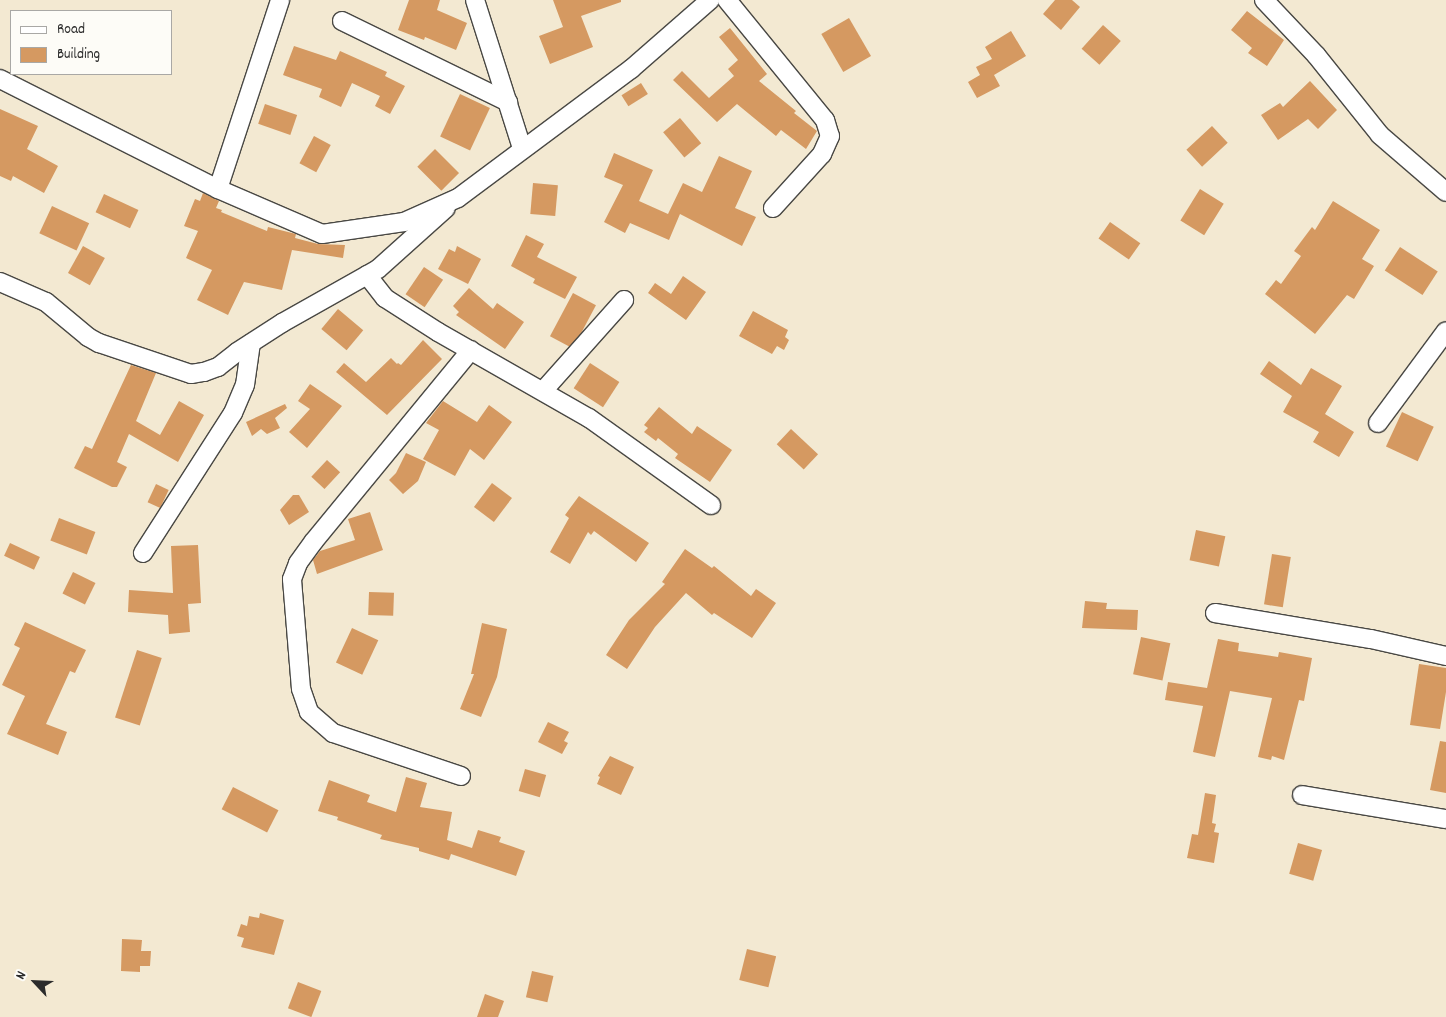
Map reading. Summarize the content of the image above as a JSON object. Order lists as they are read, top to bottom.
{
  "legend": ["Road", "Building"],
  "north": "top left"
}
